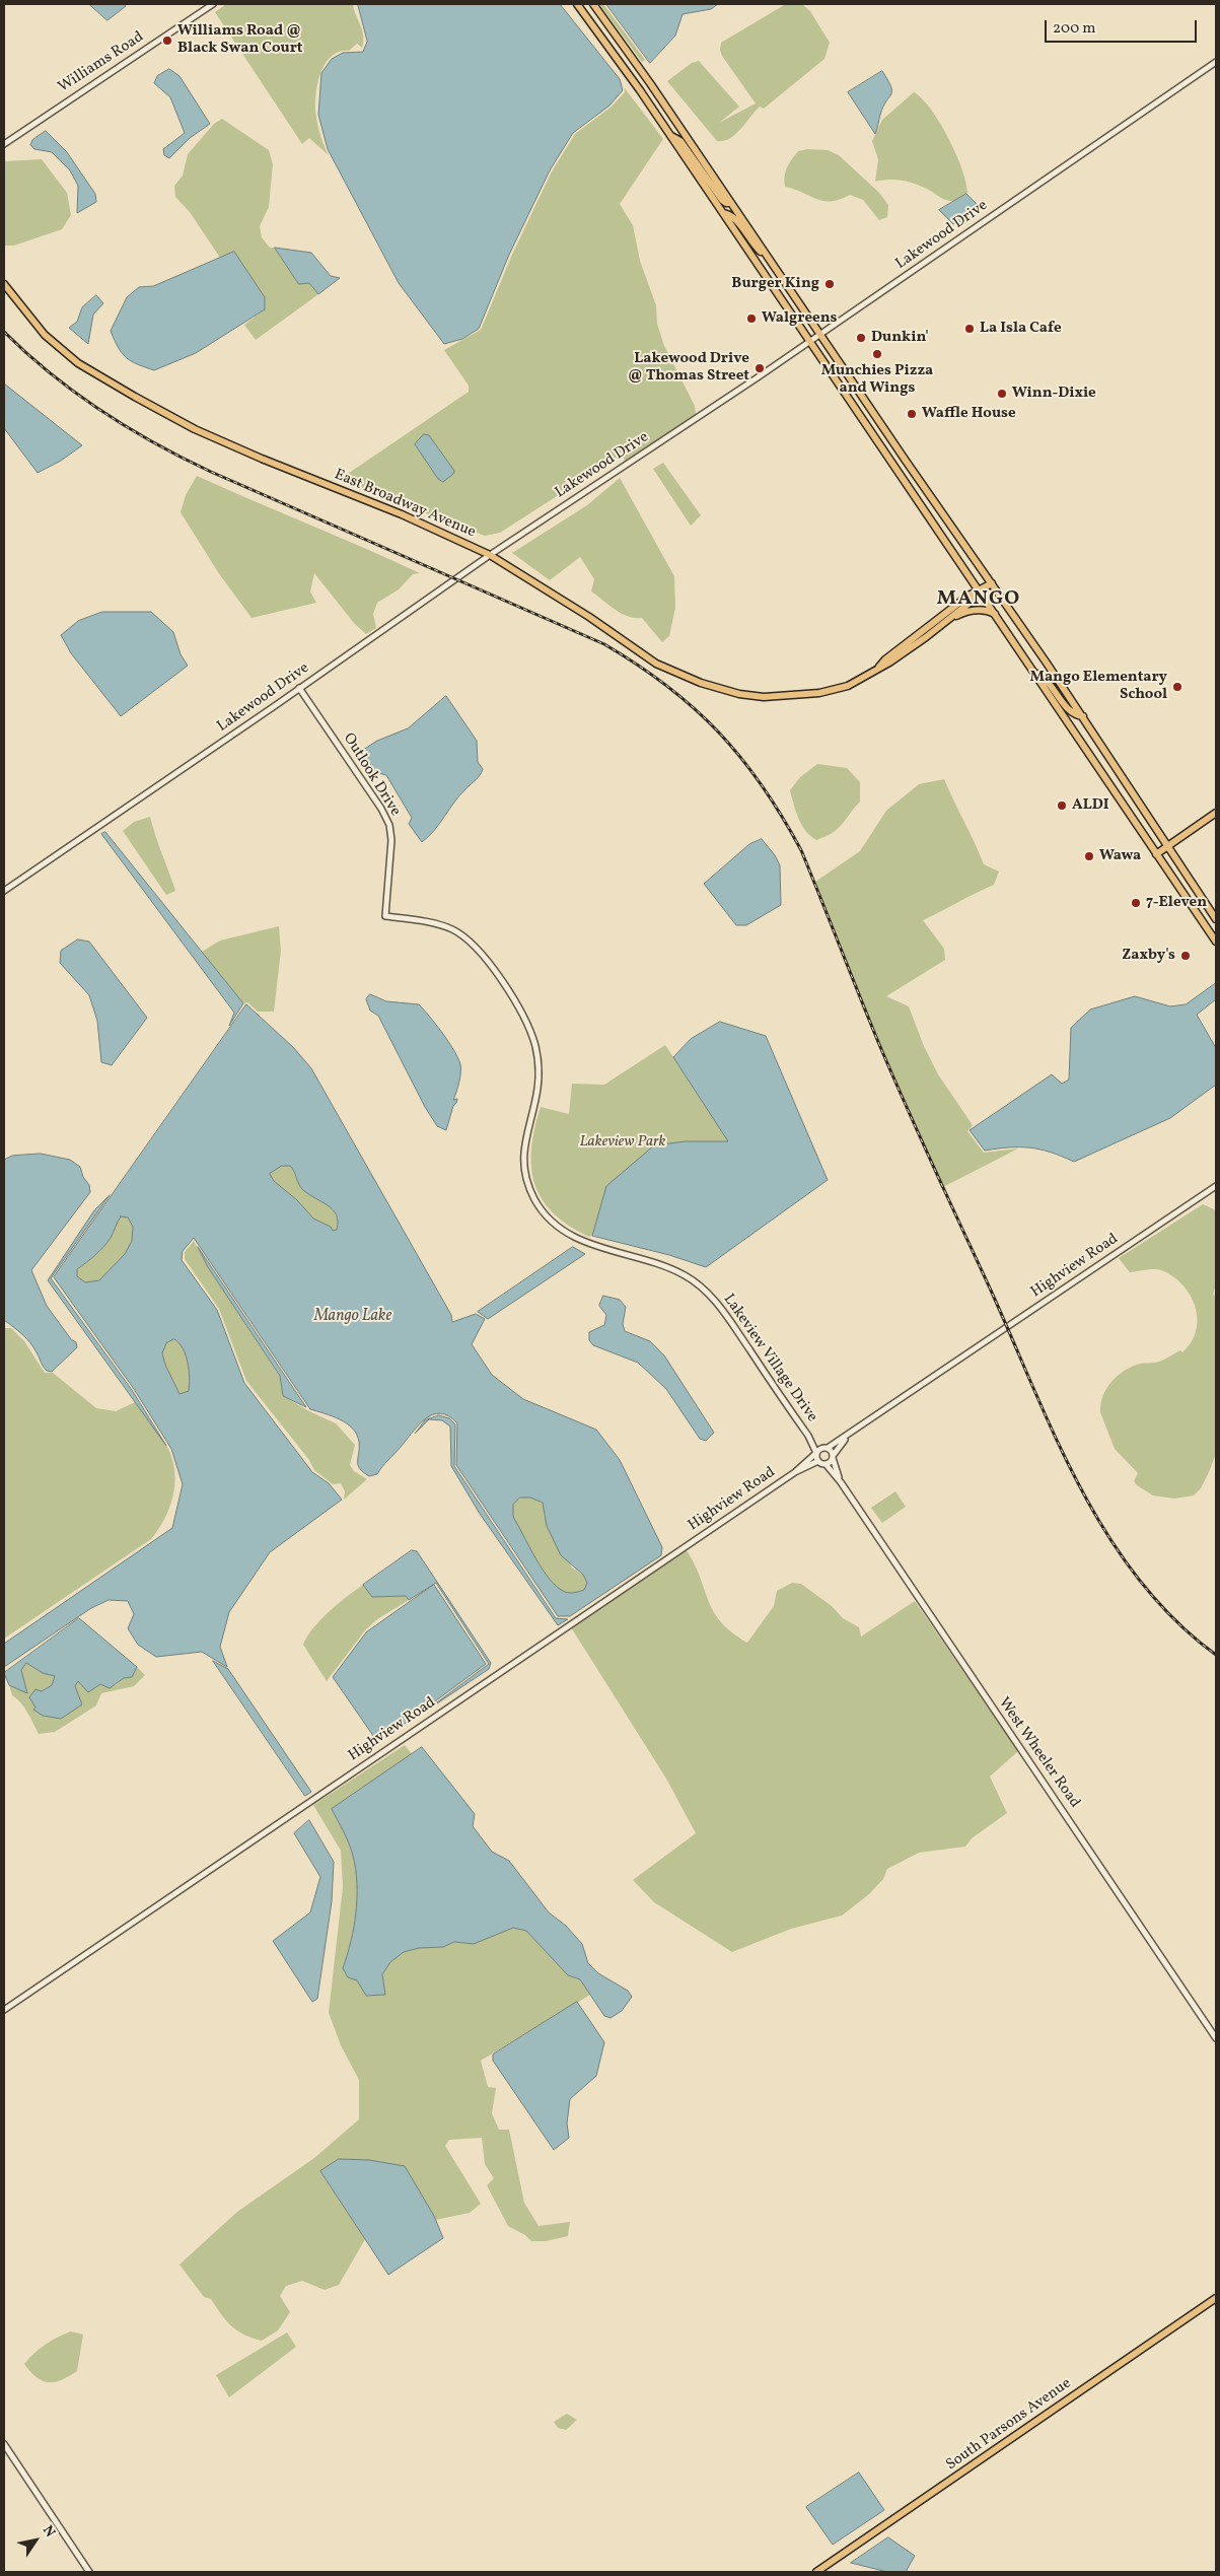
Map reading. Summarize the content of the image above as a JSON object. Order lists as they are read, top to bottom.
{
  "streets": {
    "main road": ["East Broadway Avenue", "South Parsons Avenue"],
    "street": [
      "Williams Road",
      "Lakewood Drive",
      "Outlook Drive",
      "Highview Road",
      "Lakeview Village Drive",
      "West Wheeler Road"
    ]
  },
  "crossings": [
    ["Lakewood Drive", "East Broadway Avenue"],
    ["Lakewood Drive", "Outlook Drive"],
    ["Outlook Drive", "Lakeview Village Drive"],
    ["Highview Road", "Lakeview Village Drive"],
    ["Highview Road", "West Wheeler Road"],
    ["Lakeview Village Drive", "West Wheeler Road"]
  ],
  "districts": ["MANGO"],
  "water": ["Mango Lake"],
  "parks": ["Lakeview Park"],
  "places": [
    "Williams Road @ Black Swan Court",
    "Burger King",
    "Walgreens",
    "La Isla Cafe",
    "Dunkin'",
    "Munchies Pizza and Wings",
    "Lakewood Drive @ Thomas Street",
    "Winn-Dixie",
    "Waffle House",
    "Mango Elementary School",
    "ALDI",
    "Wawa",
    "7-Eleven",
    "Zaxby's"
  ],
  "scale_bar": "200 m",
  "north": "top right"
}
